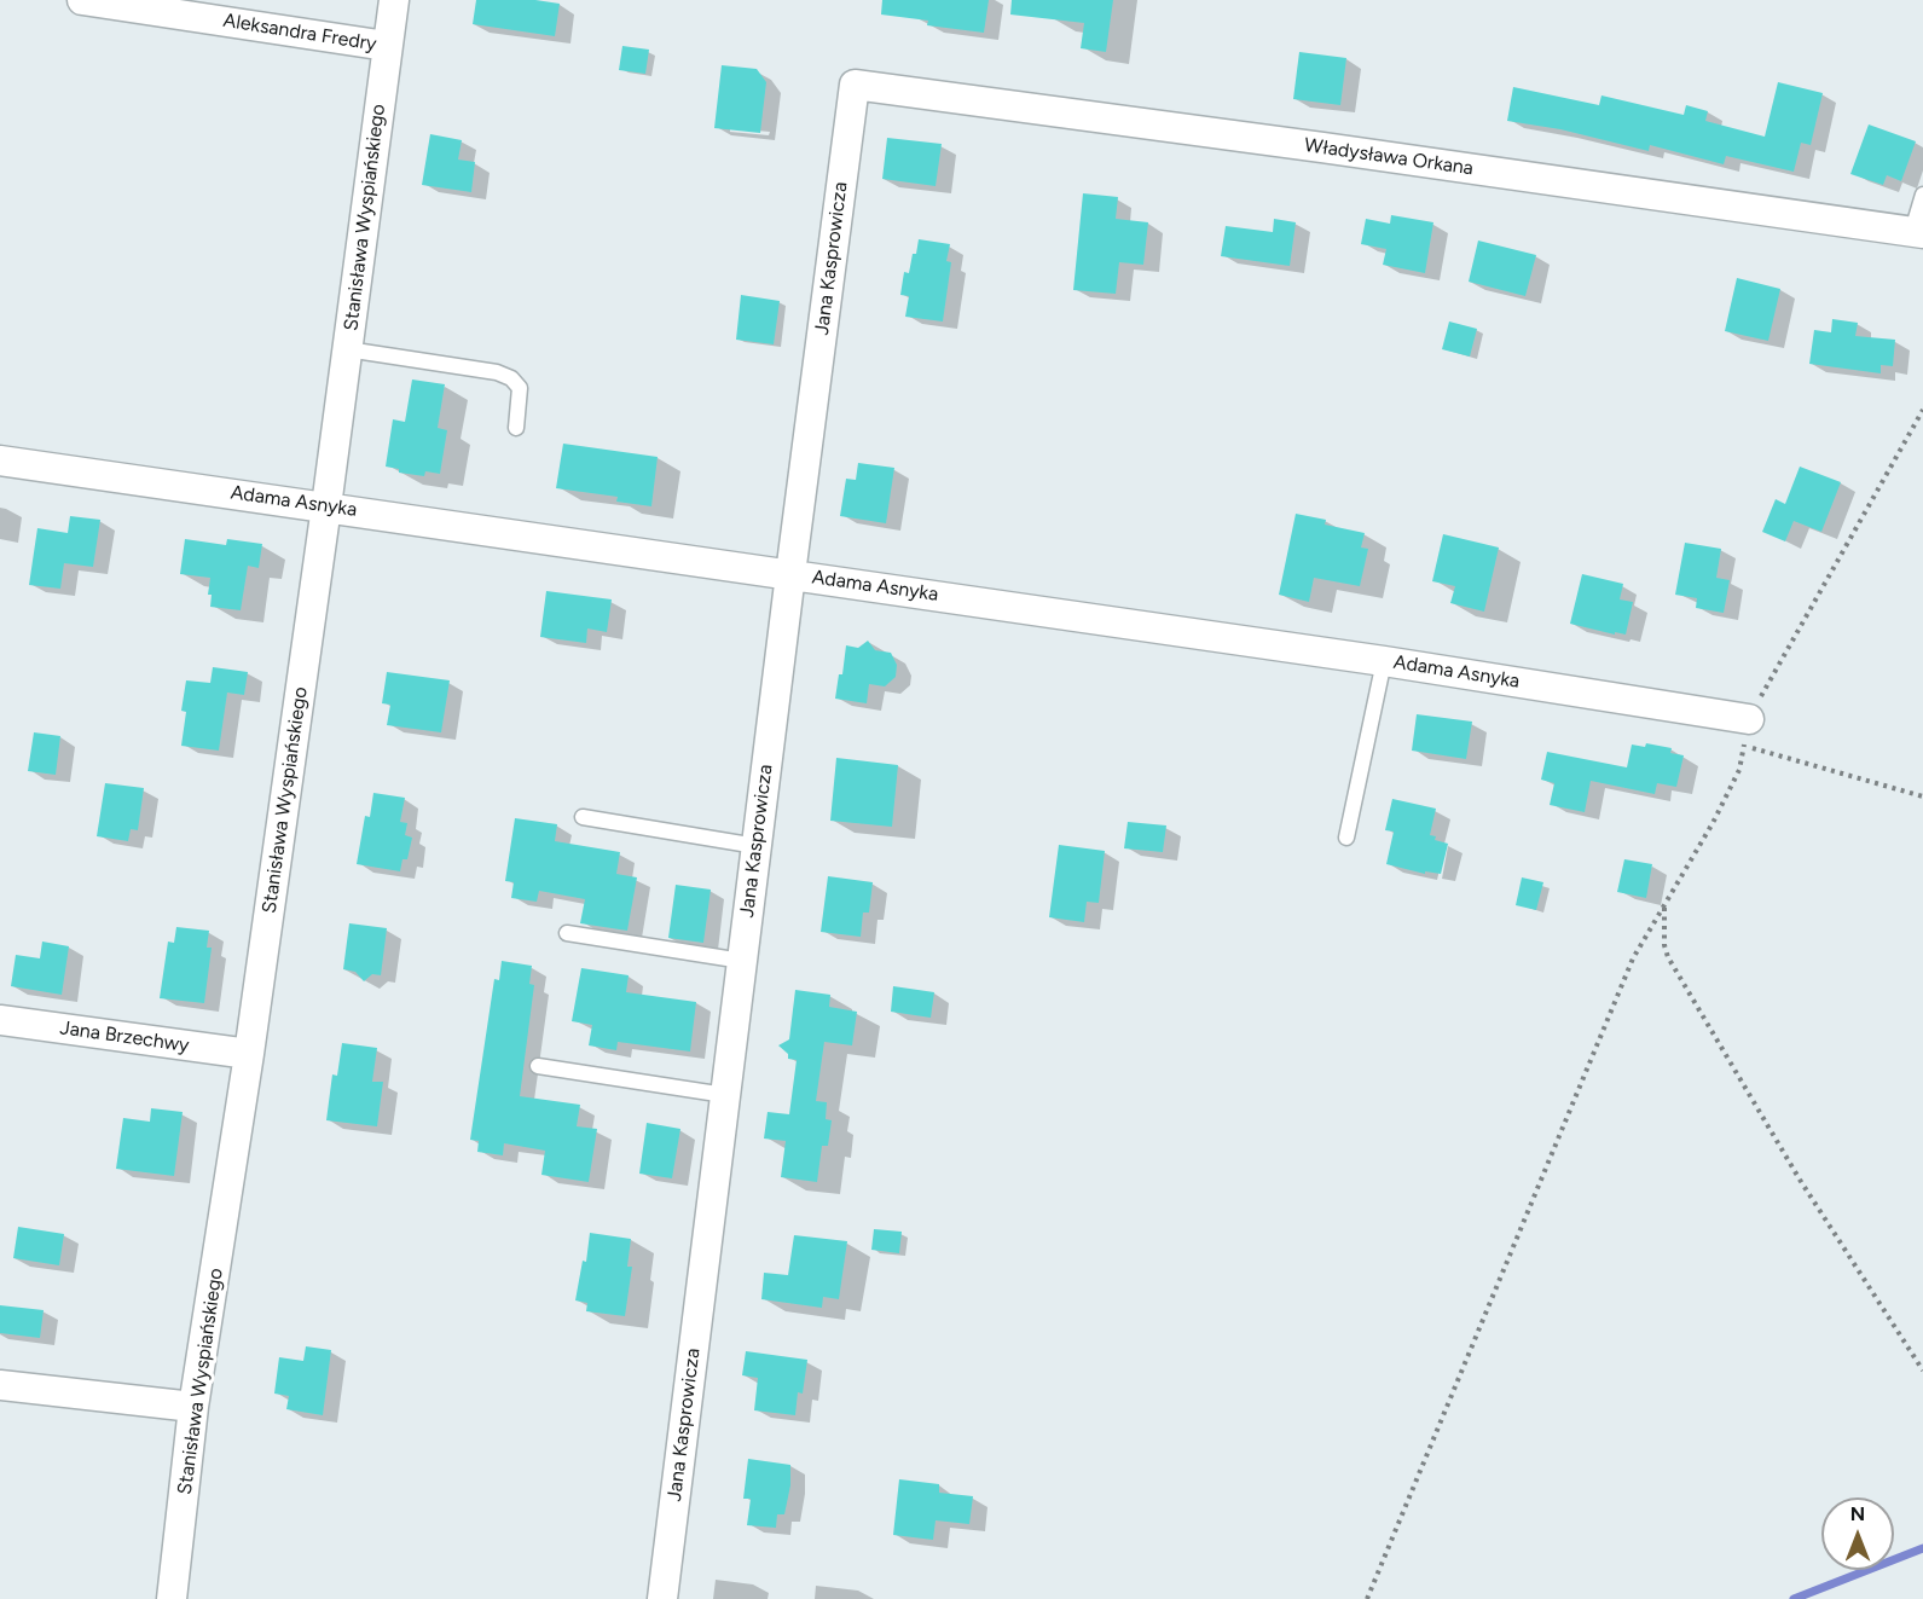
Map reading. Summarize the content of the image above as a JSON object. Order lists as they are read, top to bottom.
{
  "streets": {
    "street": [
      "Aleksandra Fredry",
      "Władysława Orkana",
      "Stanisława Wyspiańskiego",
      "Jana Kasprowicza",
      "Adama Asnyka",
      "Jana Brzechwy"
    ]
  },
  "crossings": [
    ["Aleksandra Fredry", "Stanisława Wyspiańskiego"],
    ["Władysława Orkana", "Jana Kasprowicza"],
    ["Stanisława Wyspiańskiego", "Adama Asnyka"],
    ["Stanisława Wyspiańskiego", "Jana Brzechwy"],
    ["Jana Kasprowicza", "Adama Asnyka"]
  ],
  "north": "top"
}
